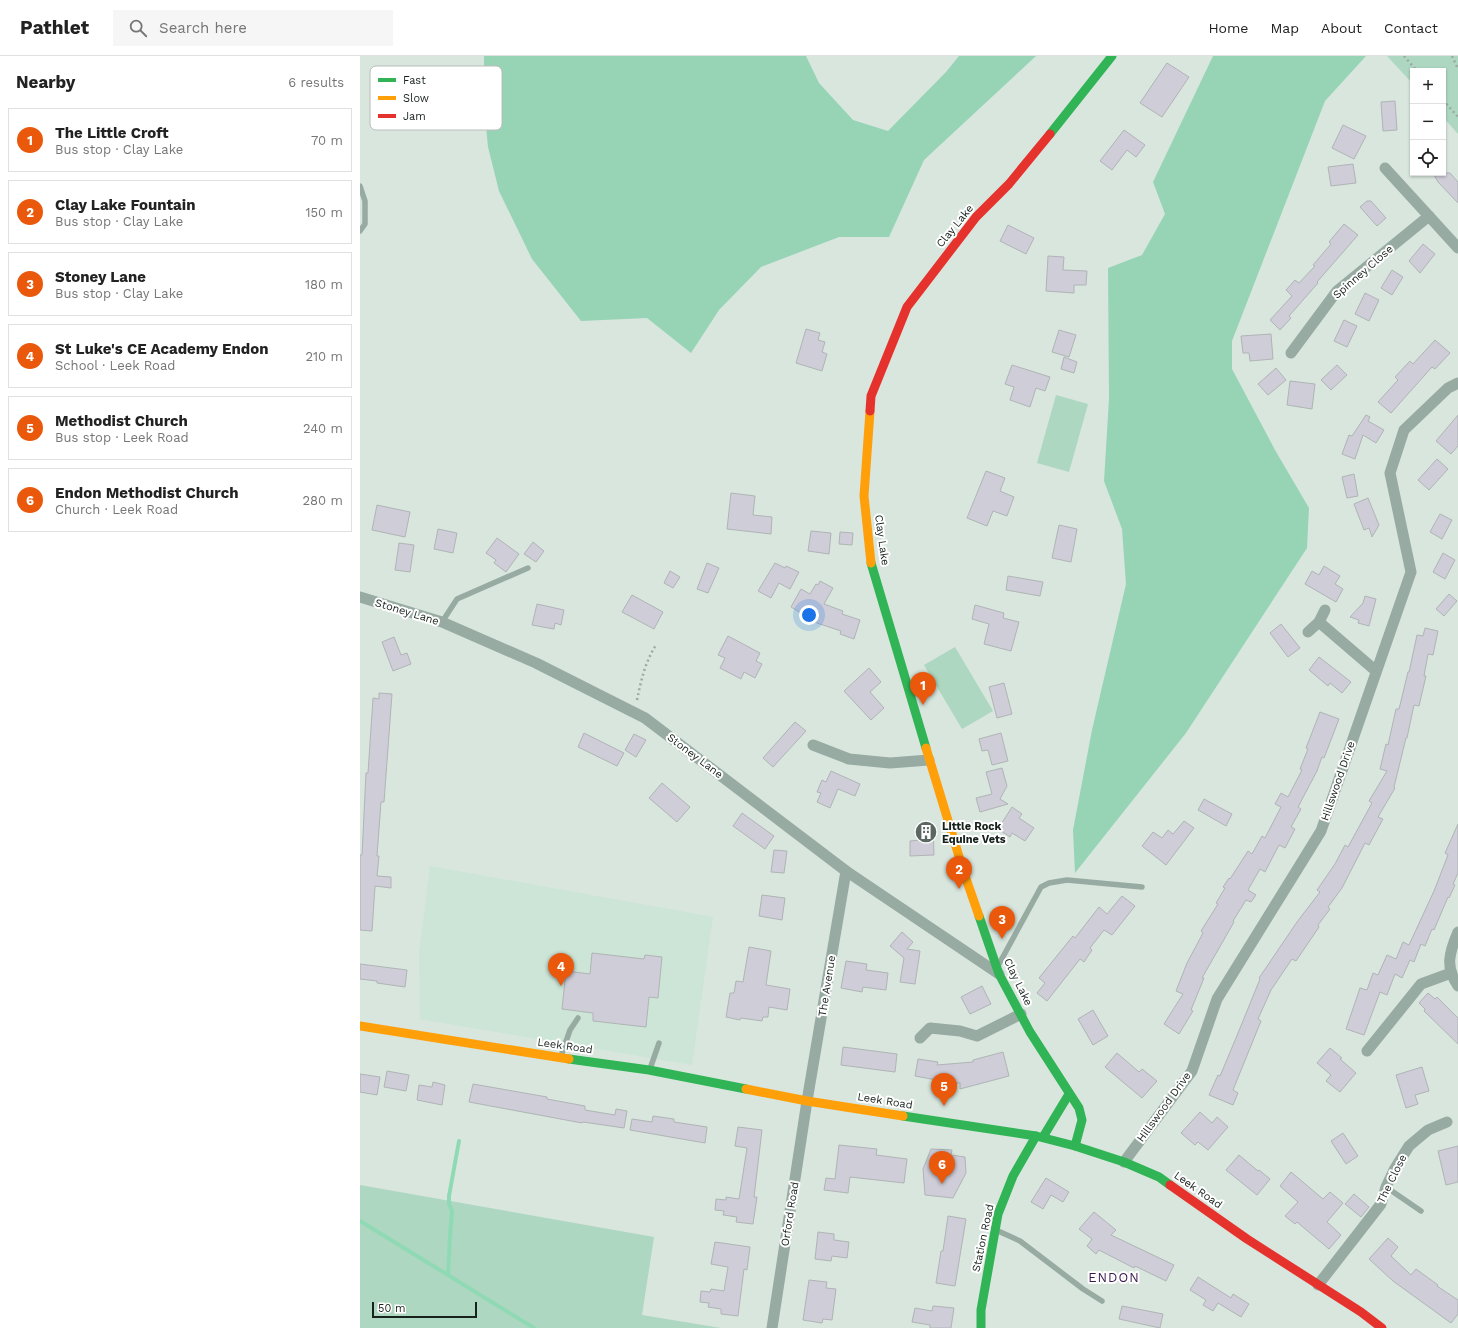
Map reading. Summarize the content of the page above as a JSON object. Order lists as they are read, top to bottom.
{
  "streets": {
    "main road": ["Clay Lake", "Leek Road", "Station Road"],
    "street": [
      "Spinney Close",
      "Stoney Lane",
      "Hillswood Drive",
      "The Avenue",
      "The Close",
      "Orford Road"
    ]
  },
  "crossings": [
    ["Clay Lake", "Stoney Lane"],
    ["Clay Lake", "Leek Road"],
    ["Stoney Lane", "The Avenue"],
    ["Hillswood Drive", "Leek Road"],
    ["The Avenue", "Leek Road"],
    ["The Avenue", "Orford Road"],
    ["Leek Road", "The Close"],
    ["Leek Road", "Orford Road"],
    ["Leek Road", "Station Road"]
  ],
  "districts": ["ENDON"],
  "places": {
    "building": ["Little Rock Equine Vets"]
  },
  "legend": ["Fast", "Slow", "Jam"],
  "scale_bar": "50 m",
  "page": {
    "header": "Pathlet",
    "search": "Search here",
    "nav": [
      "Home",
      "Map",
      "About",
      "Contact"
    ],
    "heading": ["Nearby", "6 results"],
    "map_buttons": ["+", "−"],
    "list": [
      {
        "mark": "1",
        "name": "The Little Croft",
        "note": "Bus stop · Clay Lake",
        "value": "70 m"
      },
      {
        "mark": "2",
        "name": "Clay Lake Fountain",
        "note": "Bus stop · Clay Lake",
        "value": "150 m"
      },
      {
        "mark": "3",
        "name": "Stoney Lane",
        "note": "Bus stop · Clay Lake",
        "value": "180 m"
      },
      {
        "mark": "4",
        "name": "St Luke's CE Academy Endon",
        "note": "School · Leek Road",
        "value": "210 m"
      },
      {
        "mark": "5",
        "name": "Methodist Church",
        "note": "Bus stop · Leek Road",
        "value": "240 m"
      },
      {
        "mark": "6",
        "name": "Endon Methodist Church",
        "note": "Church · Leek Road",
        "value": "280 m"
      }
    ],
    "pins": [
      "1",
      "2",
      "3",
      "4",
      "5",
      "6"
    ],
    "scale": "50 m"
  }
}
